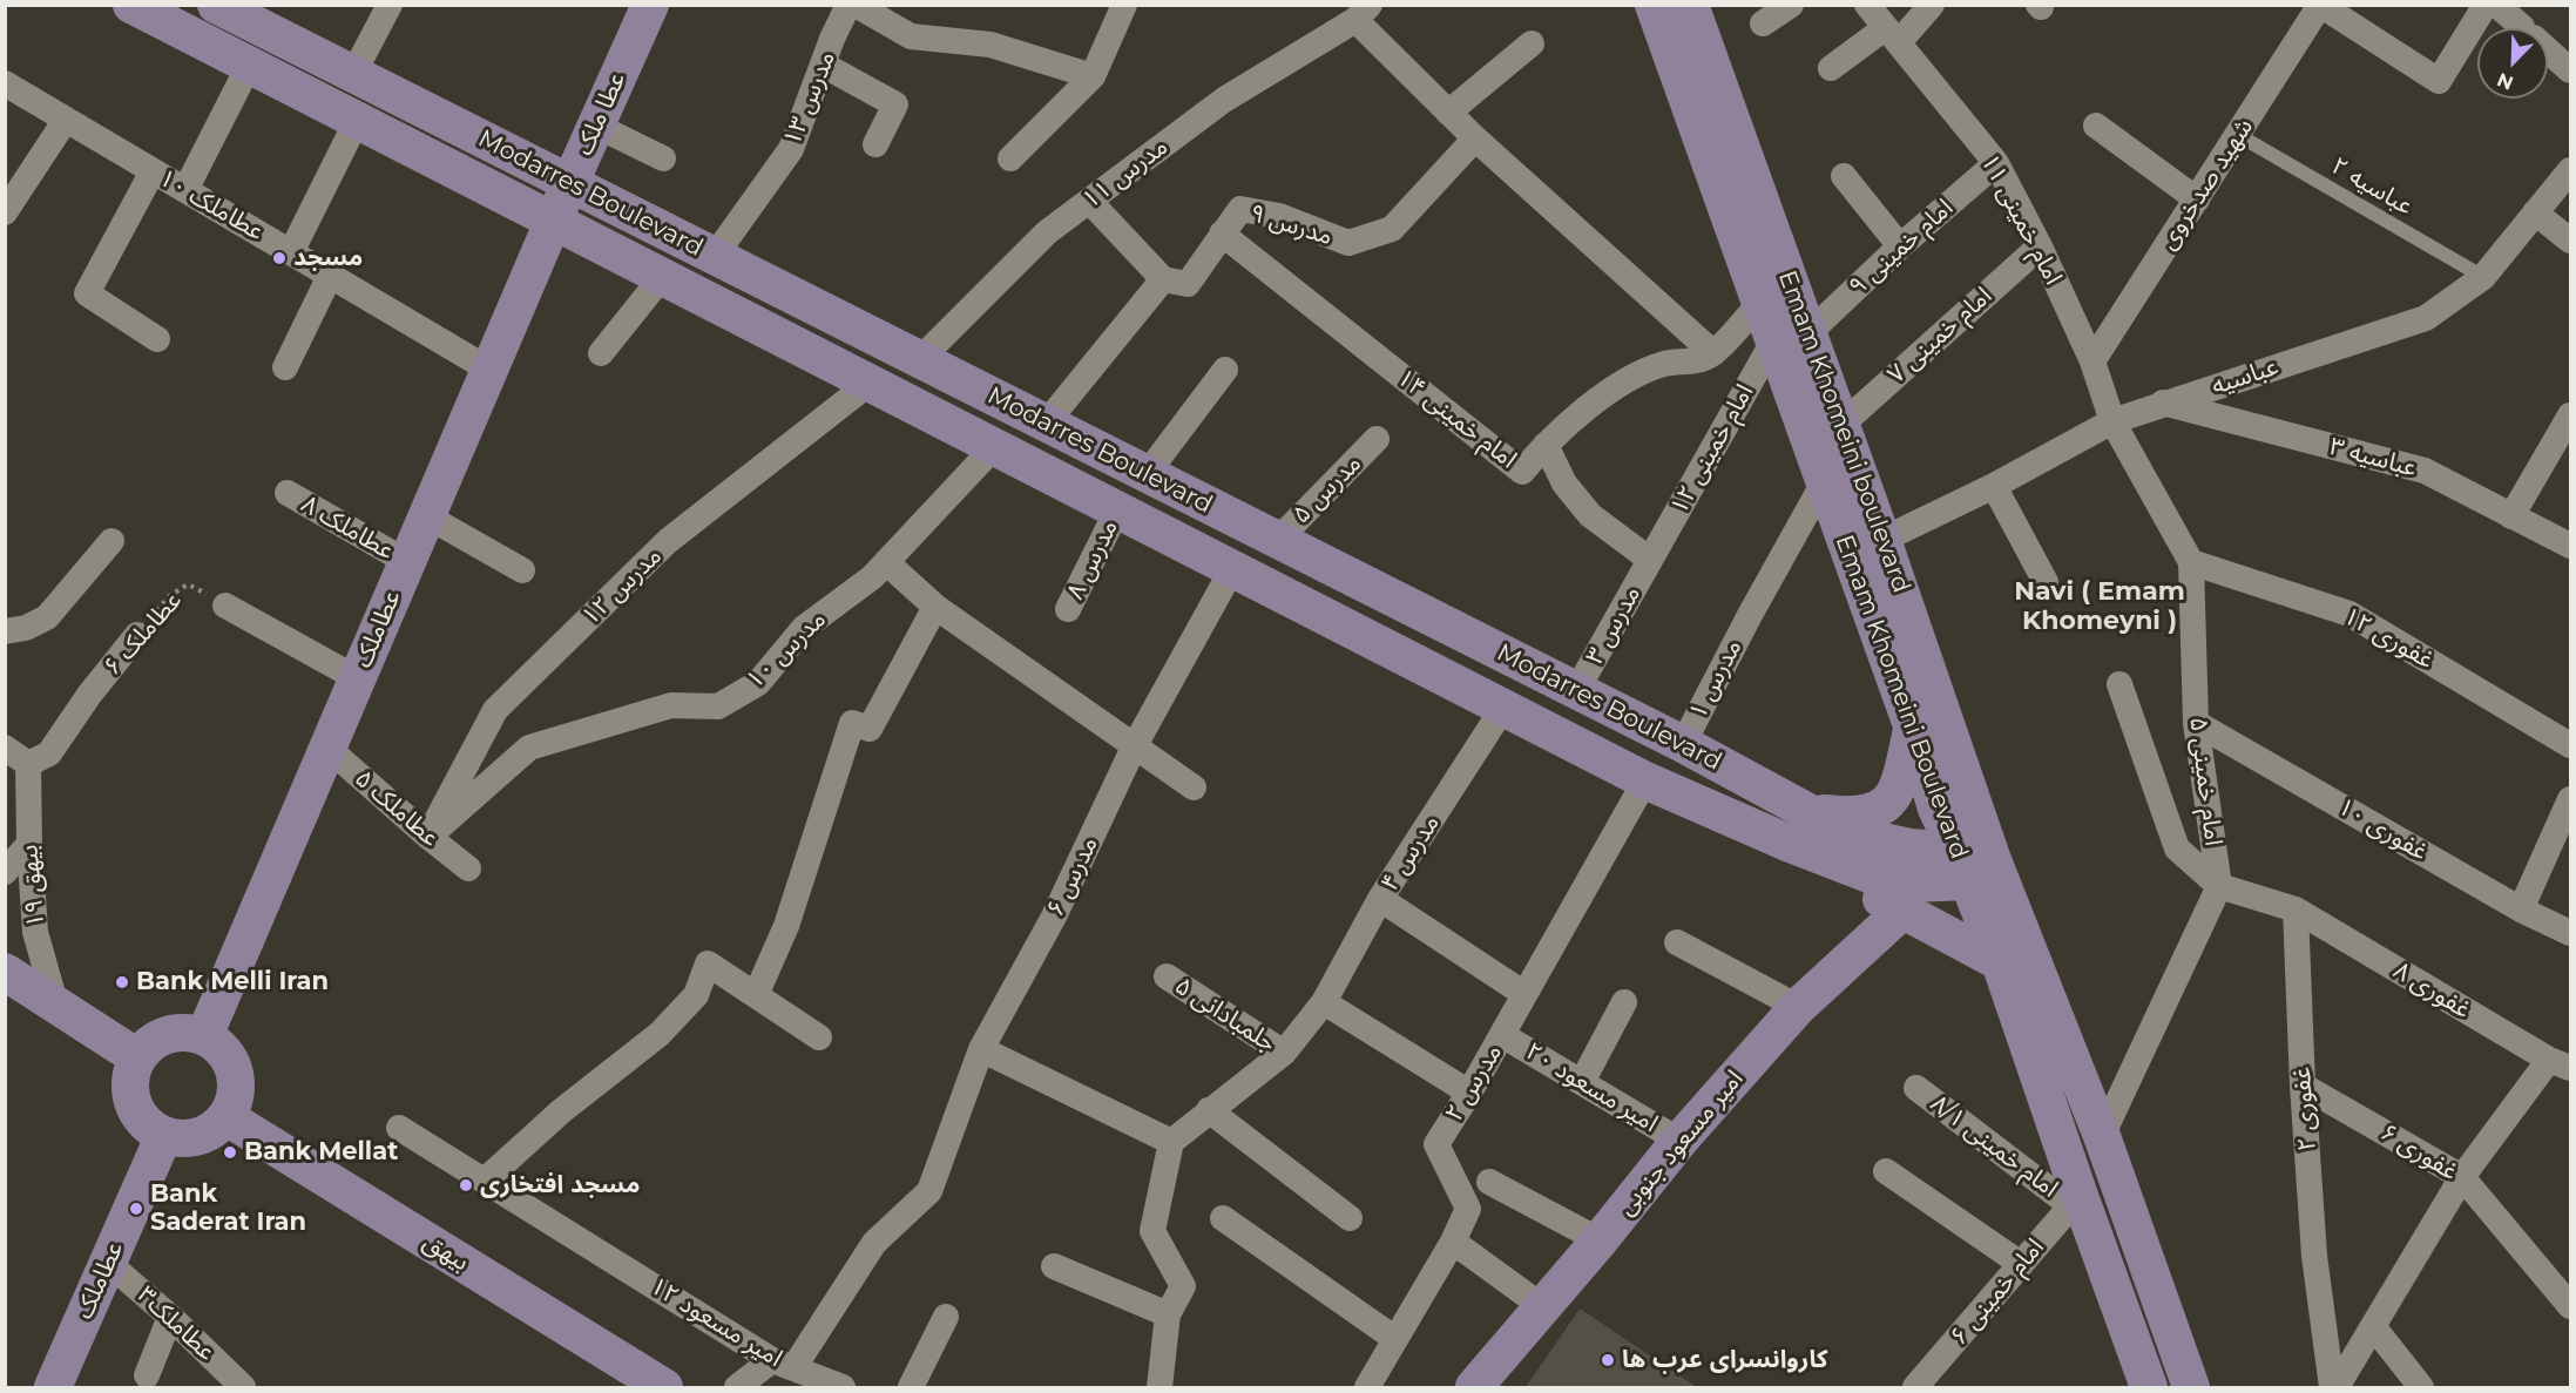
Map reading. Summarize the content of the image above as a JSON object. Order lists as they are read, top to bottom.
{
  "streets": {
    "main road": [
      "عطا ملک",
      "Modarres Boulevard",
      "Emam Khomeini boulevard",
      "عطاملک",
      "Emam Khomeini Boulevard",
      "امیر مسعود جنوبی",
      "بیهق"
    ],
    "street": [
      "مدرس ۱۳",
      "مدرس ۱۱",
      "شهید صدخروی",
      "عطاملک ۱۰",
      "امام خمینی ۱۱",
      "مدرس ۹",
      "امام خمینی ۹",
      "امام خمینی ۷",
      "عباسیه",
      "امام خمینی ۱۴",
      "امام خمینی ۱۲",
      "عباسیه ۳",
      "مدرس ۵",
      "عطاملک ۸",
      "مدرس ۸",
      "مدرس ۱۲",
      "مدرس ۳",
      "عطاملک ۶",
      "غفوری ۱۲",
      "مدرس ۱۰",
      "مدرس ۱",
      "امام خمینی ۵",
      "عطاملک ۵",
      "غفوری ۱۰",
      "مدرس ۴",
      "مدرس ۶",
      "بیهق ۱۹",
      "غفوری ۸",
      "جلمبادانی ۵",
      "مدرس ۲",
      "امیر مسعود ۲۰",
      "غفوری ۲",
      "امام خمینی ۸/۱",
      "غفوری ۶",
      "امام خمینی ۶",
      "امیر مسعود ۱۲",
      "عطاملک۳"
    ],
    "lane": ["عباسیه ۲"]
  },
  "crossings": [
    ["مدرس ۱۳", "Modarres Boulevard"],
    ["عطا ملک", "Modarres Boulevard"],
    ["عطا ملک", "عطاملک"],
    ["مدرس ۱۱", "Modarres Boulevard"],
    ["شهید صدخروی", "عباسیه ۲"],
    ["شهید صدخروی", "امام خمینی ۱۱"],
    ["عباسیه ۲", "عباسیه"],
    ["Modarres Boulevard", "Emam Khomeini boulevard"],
    ["Modarres Boulevard", "مدرس ۵"],
    ["Modarres Boulevard", "مدرس ۸"],
    ["Modarres Boulevard", "مدرس ۱۲"],
    ["Modarres Boulevard", "مدرس ۳"],
    ["Modarres Boulevard", "عطاملک"],
    ["Modarres Boulevard", "مدرس ۱۰"],
    ["Modarres Boulevard", "مدرس ۱"],
    ["Modarres Boulevard", "Emam Khomeini Boulevard"],
    ["Modarres Boulevard", "مدرس ۴"],
    ["Modarres Boulevard", "مدرس ۶"],
    ["Modarres Boulevard", "مدرس ۲"],
    ["عطاملک ۱۰", "عطاملک"],
    ["امام خمینی ۱۱", "امام خمینی ۹"],
    ["امام خمینی ۱۱", "امام خمینی ۷"],
    ["امام خمینی ۱۱", "عباسیه"],
    ["امام خمینی ۱۱", "امام خمینی ۵"],
    ["مدرس ۹", "امام خمینی ۱۴"],
    ["امام خمینی ۹", "Emam Khomeini boulevard"],
    ["امام خمینی ۹", "امام خمینی ۱۲"],
    ["امام خمینی ۹", "Emam Khomeini Boulevard"],
    ["امام خمینی ۷", "Emam Khomeini boulevard"],
    ["عباسیه", "Emam Khomeini boulevard"],
    ["عباسیه", "عباسیه ۳"],
    ["عباسیه", "امام خمینی ۵"],
    ["Emam Khomeini boulevard", "امام خمینی ۱۲"],
    ["Emam Khomeini boulevard", "Emam Khomeini Boulevard"],
    ["امام خمینی ۱۲", "مدرس ۳"],
    ["امام خمینی ۱۲", "Emam Khomeini Boulevard"],
    ["عطاملک ۸", "عطاملک"],
    ["مدرس ۱۲", "مدرس ۱۰"],
    ["مدرس ۱۲", "عطاملک ۵"],
    ["عطاملک", "عطاملک ۵"],
    ["عطاملک", "بیهق"],
    ["عطاملک", "عطاملک۳"],
    ["عطاملک ۶", "بیهق ۱۹"],
    ["غفوری ۱۲", "امام خمینی ۵"],
    ["مدرس ۱۰", "عطاملک ۵"],
    ["مدرس ۱", "Emam Khomeini Boulevard"],
    ["Emam Khomeini Boulevard", "امام خمینی ۸/۱"],
    ["Emam Khomeini Boulevard", "امام خمینی ۶"],
    ["امام خمینی ۵", "غفوری ۱۰"],
    ["مدرس ۴", "جلمبادانی ۵"],
    ["مدرس ۶", "امیر مسعود ۱۲"],
    ["غفوری ۸", "غفوری ۲"],
    ["مدرس ۲", "امیر مسعود ۲۰"],
    ["امیر مسعود ۲۰", "امیر مسعود جنوبی"],
    ["غفوری ۲", "غفوری ۶"],
    ["امام خمینی ۸/۱", "امام خمینی ۶"]
  ],
  "districts": ["Navi ( Emam Khomeyni )"],
  "places": [
    "مسجد",
    "Bank Melli Iran",
    "Bank Mellat",
    "مسجد افتخاری",
    "Bank Saderat Iran",
    "کاروانسرای عرب ها"
  ],
  "north": "bottom left"
}
